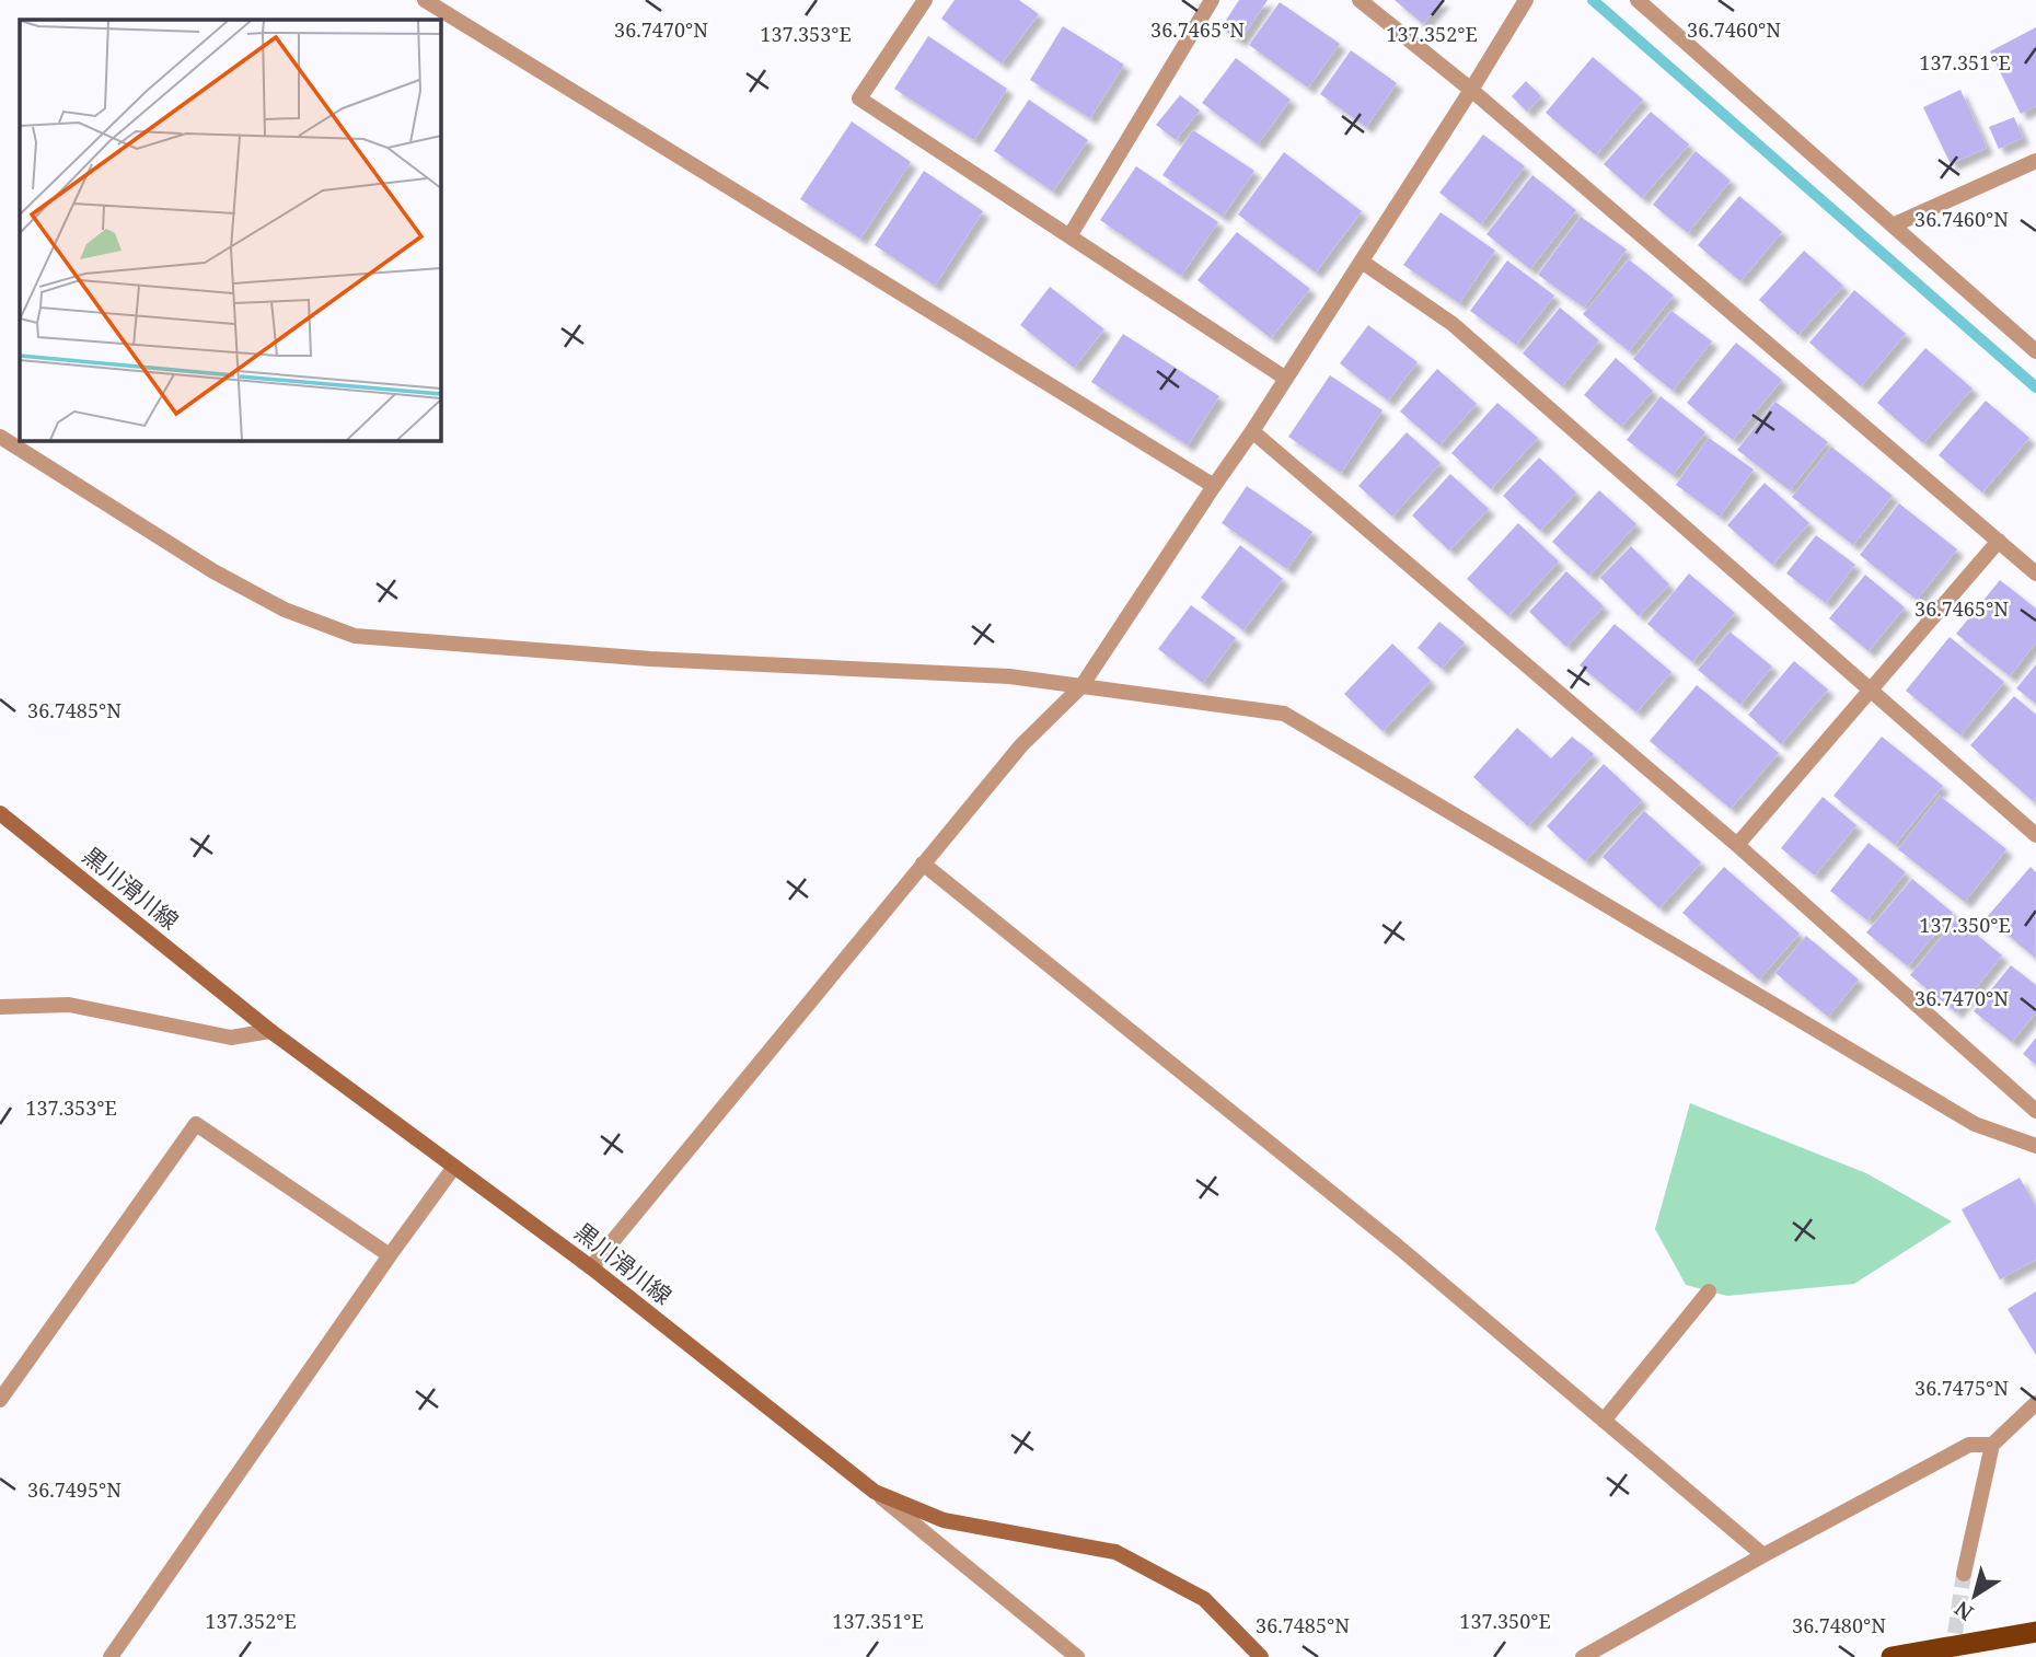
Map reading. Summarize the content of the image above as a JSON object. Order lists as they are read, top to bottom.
{
  "streets": {
    "main road": ["黒川滑川線"]
  },
  "north": "bottom left",
  "coordinates": [
    "36.7470°N",
    "36.7465°N",
    "36.7460°N",
    "137.352°E",
    "137.353°E",
    "137.351°E",
    "36.7485°N",
    "137.350°E",
    "36.7475°N",
    "36.7495°N",
    "36.7480°N"
  ]
}
